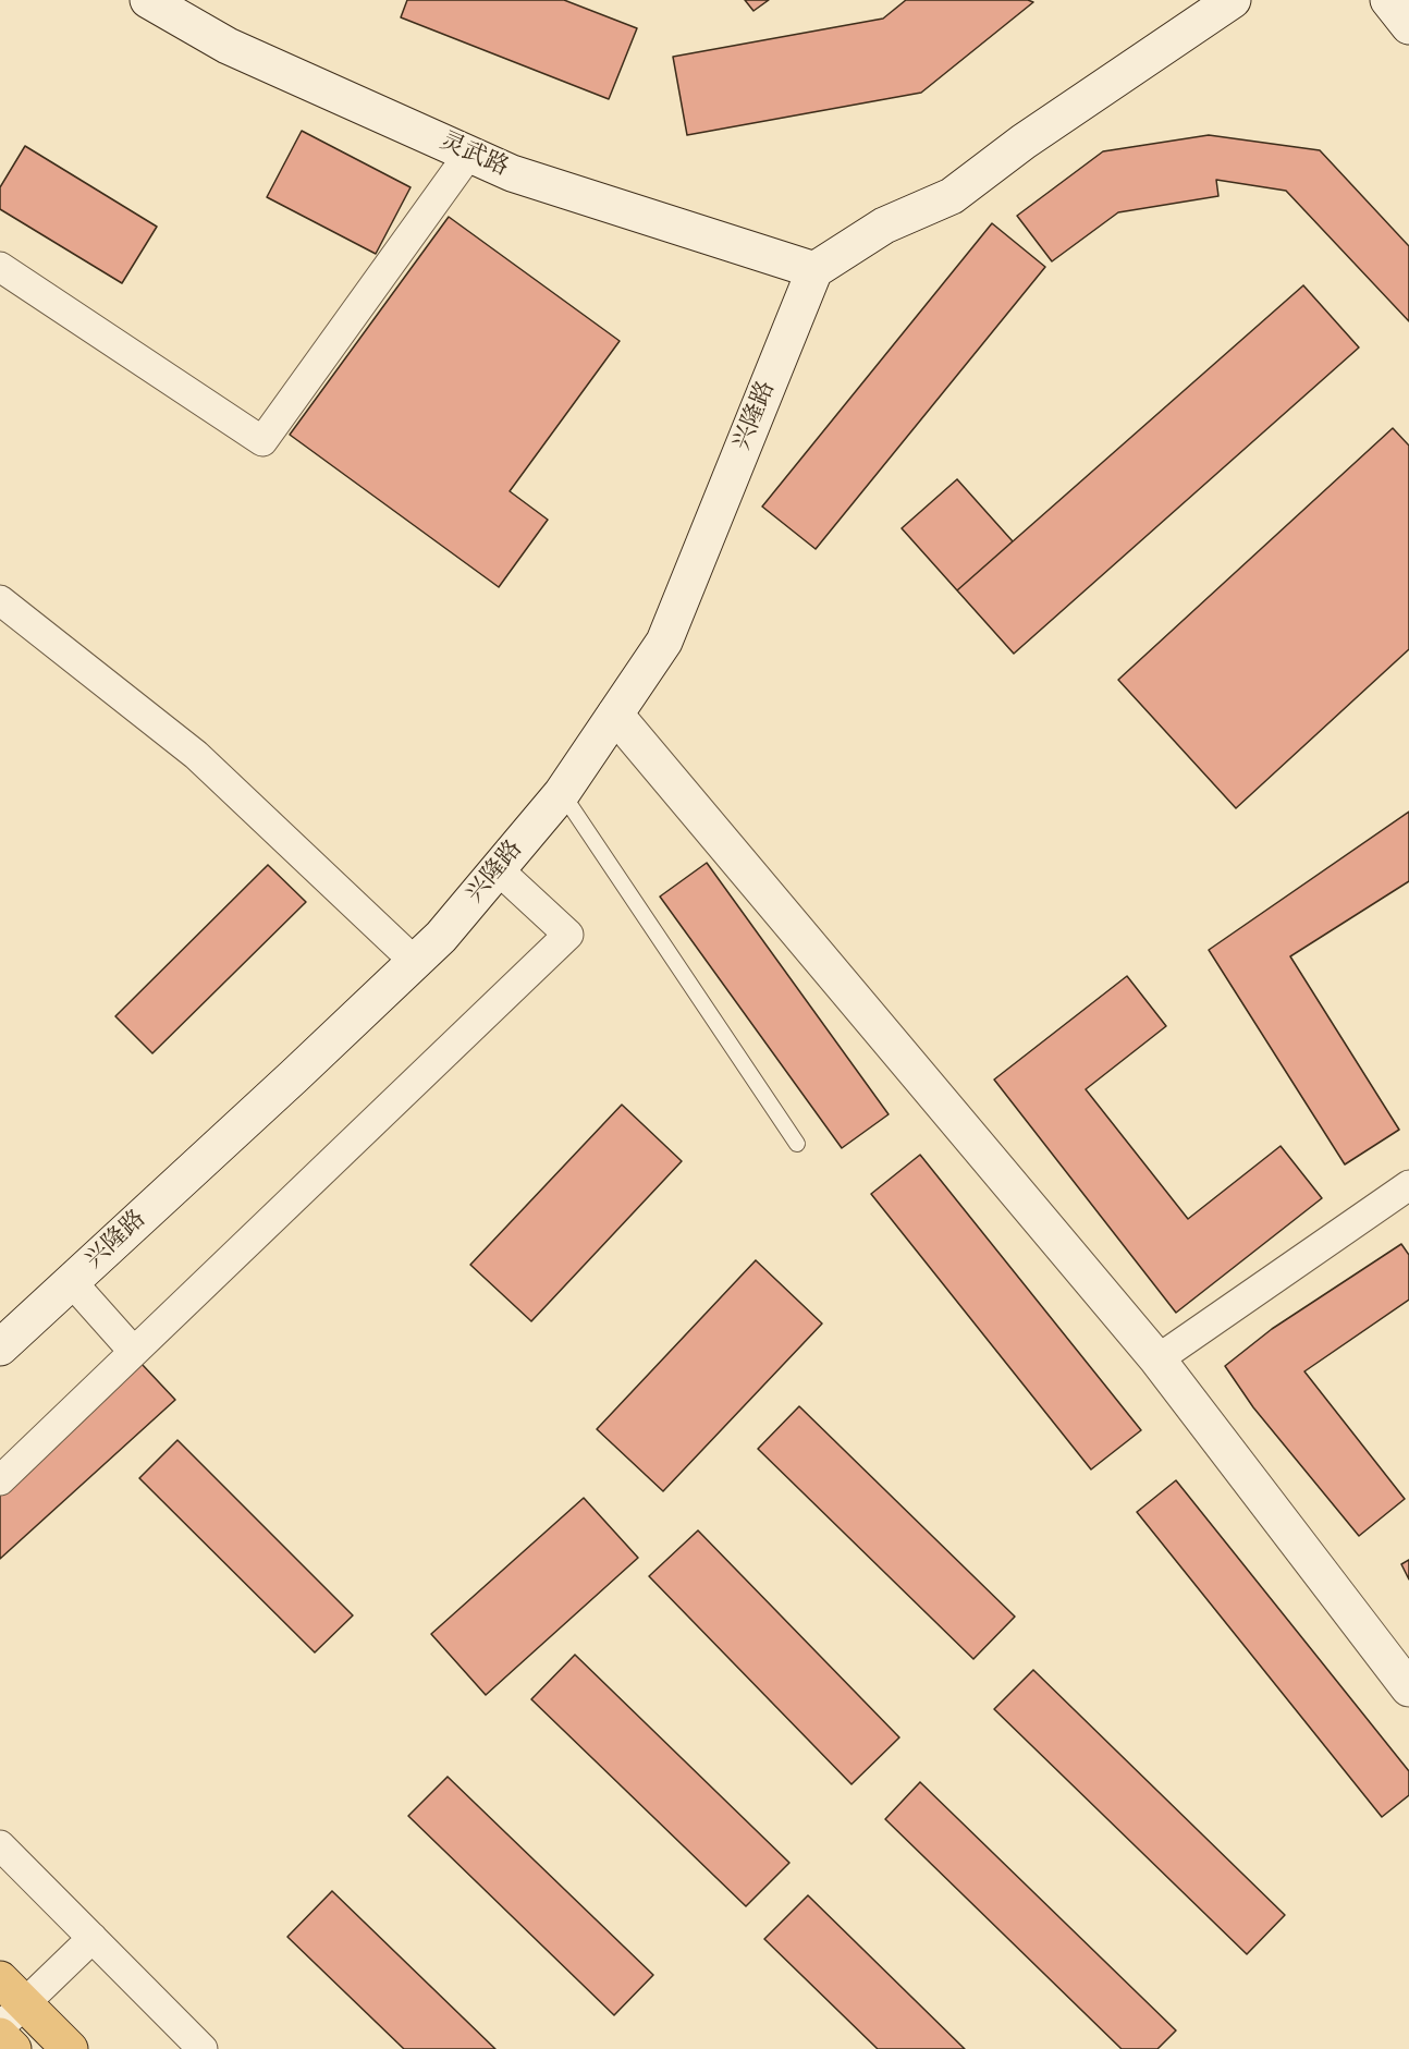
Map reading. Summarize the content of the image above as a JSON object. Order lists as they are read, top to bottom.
{
  "streets": {
    "main road": ["灵武路", "兴隆路"]
  },
  "crossings": [
    ["灵武路", "兴隆路"]
  ]
}
